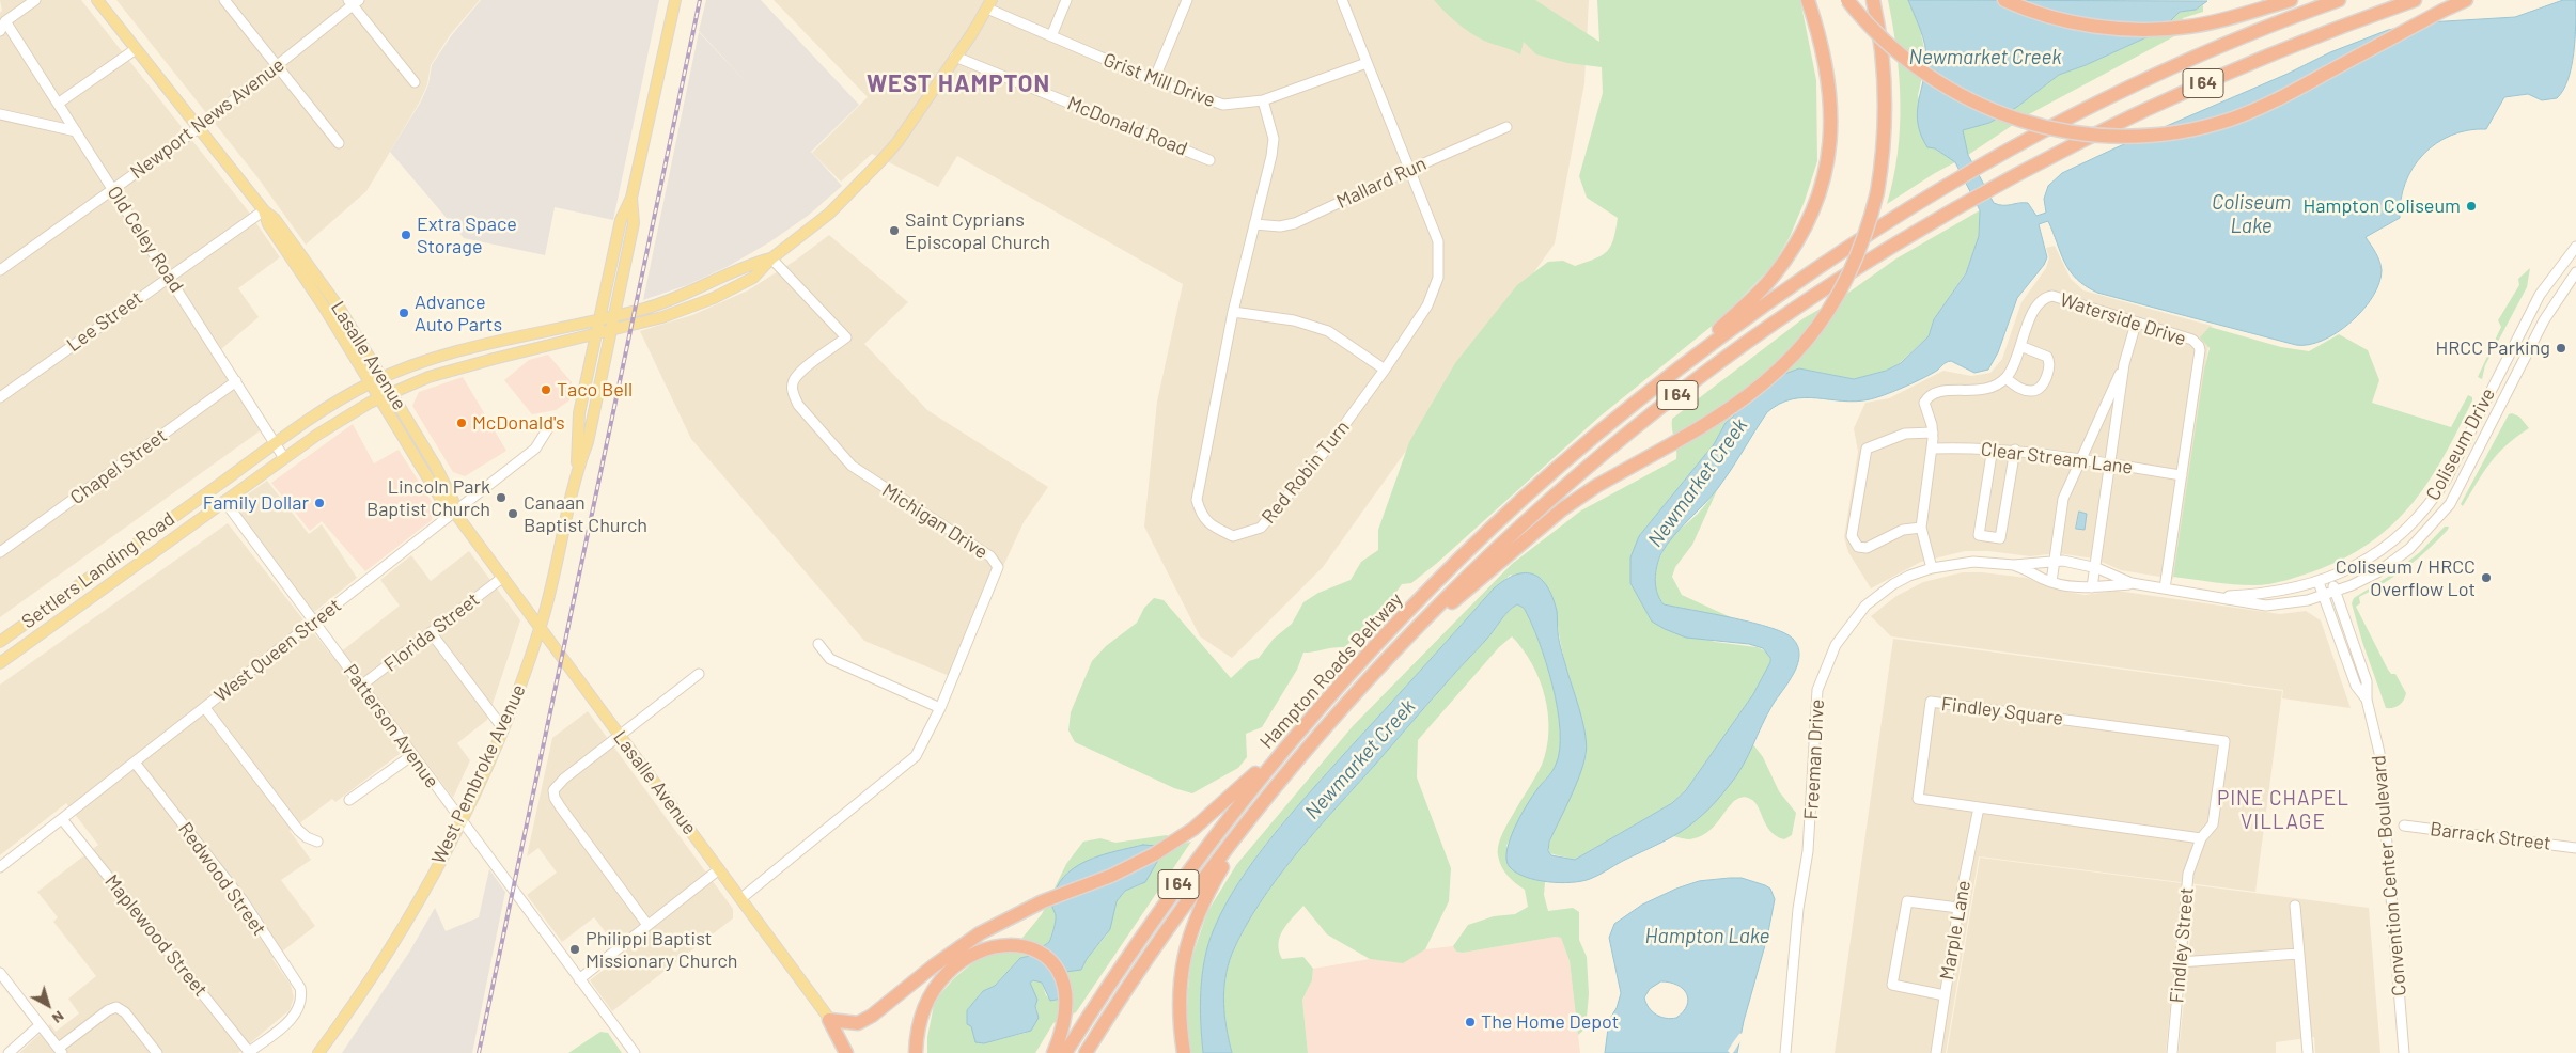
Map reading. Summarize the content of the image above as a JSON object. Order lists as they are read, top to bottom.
{
  "streets": {
    "highway": ["I 64", "Hampton Roads Beltway"],
    "main road": ["Lasalle Avenue", "Settlers Landing Road", "West Pembroke Avenue"],
    "street": [
      "Grist Mill Drive",
      "Newport News Avenue",
      "McDonald Road",
      "Mallard Run",
      "Old Celey Road",
      "Waterside Drive",
      "Lee Street",
      "Coliseum Drive",
      "Clear Stream Lane",
      "Chapel Street",
      "Red Robin Turn",
      "Michigan Drive",
      "Florida Street",
      "West Queen Street",
      "Findley Square",
      "Patterson Avenue",
      "Freeman Drive",
      "Barrack Street",
      "Convention Center Boulevard",
      "Redwood Street",
      "Marple Lane",
      "Maplewood Street",
      "Findley Street"
    ]
  },
  "crossings": [
    ["Grist Mill Drive", "Red Robin Turn"],
    ["I 64", "Hampton Roads Beltway"],
    ["Newport News Avenue", "Old Celey Road"],
    ["Newport News Avenue", "Lasalle Avenue"],
    ["Mallard Run", "Red Robin Turn"],
    ["Old Celey Road", "Lee Street"],
    ["Old Celey Road", "Chapel Street"],
    ["Old Celey Road", "Settlers Landing Road"],
    ["Waterside Drive", "Clear Stream Lane"],
    ["Waterside Drive", "Freeman Drive"],
    ["Lee Street", "Lasalle Avenue"],
    ["Lasalle Avenue", "Michigan Drive"],
    ["Lasalle Avenue", "Settlers Landing Road"],
    ["Lasalle Avenue", "Florida Street"],
    ["Lasalle Avenue", "West Queen Street"],
    ["Lasalle Avenue", "West Pembroke Avenue"],
    ["Coliseum Drive", "Freeman Drive"],
    ["Coliseum Drive", "Convention Center Boulevard"],
    ["Settlers Landing Road", "Patterson Avenue"],
    ["Settlers Landing Road", "West Pembroke Avenue"],
    ["Florida Street", "Patterson Avenue"],
    ["West Queen Street", "Patterson Avenue"],
    ["West Queen Street", "Redwood Street"],
    ["West Queen Street", "Maplewood Street"],
    ["Findley Square", "Marple Lane"],
    ["Findley Square", "Findley Street"],
    ["Patterson Avenue", "West Pembroke Avenue"],
    ["Redwood Street", "Maplewood Street"]
  ],
  "districts": ["WEST HAMPTON", "PINE CHAPEL VILLAGE"],
  "water": ["Newmarket Creek", "Coliseum Lake", "Hampton Lake"],
  "places": [
    "Hampton Coliseum",
    "Saint Cyprians Episcopal Church",
    "Extra Space Storage",
    "Advance Auto Parts",
    "HRCC Parking",
    "Taco Bell",
    "McDonald's",
    "Lincoln Park Baptist Church",
    "Family Dollar",
    "Canaan Baptist Church",
    "Coliseum / HRCC Overflow Lot",
    "Philippi Baptist Missionary Church",
    "The Home Depot"
  ],
  "north": "bottom right"
}
